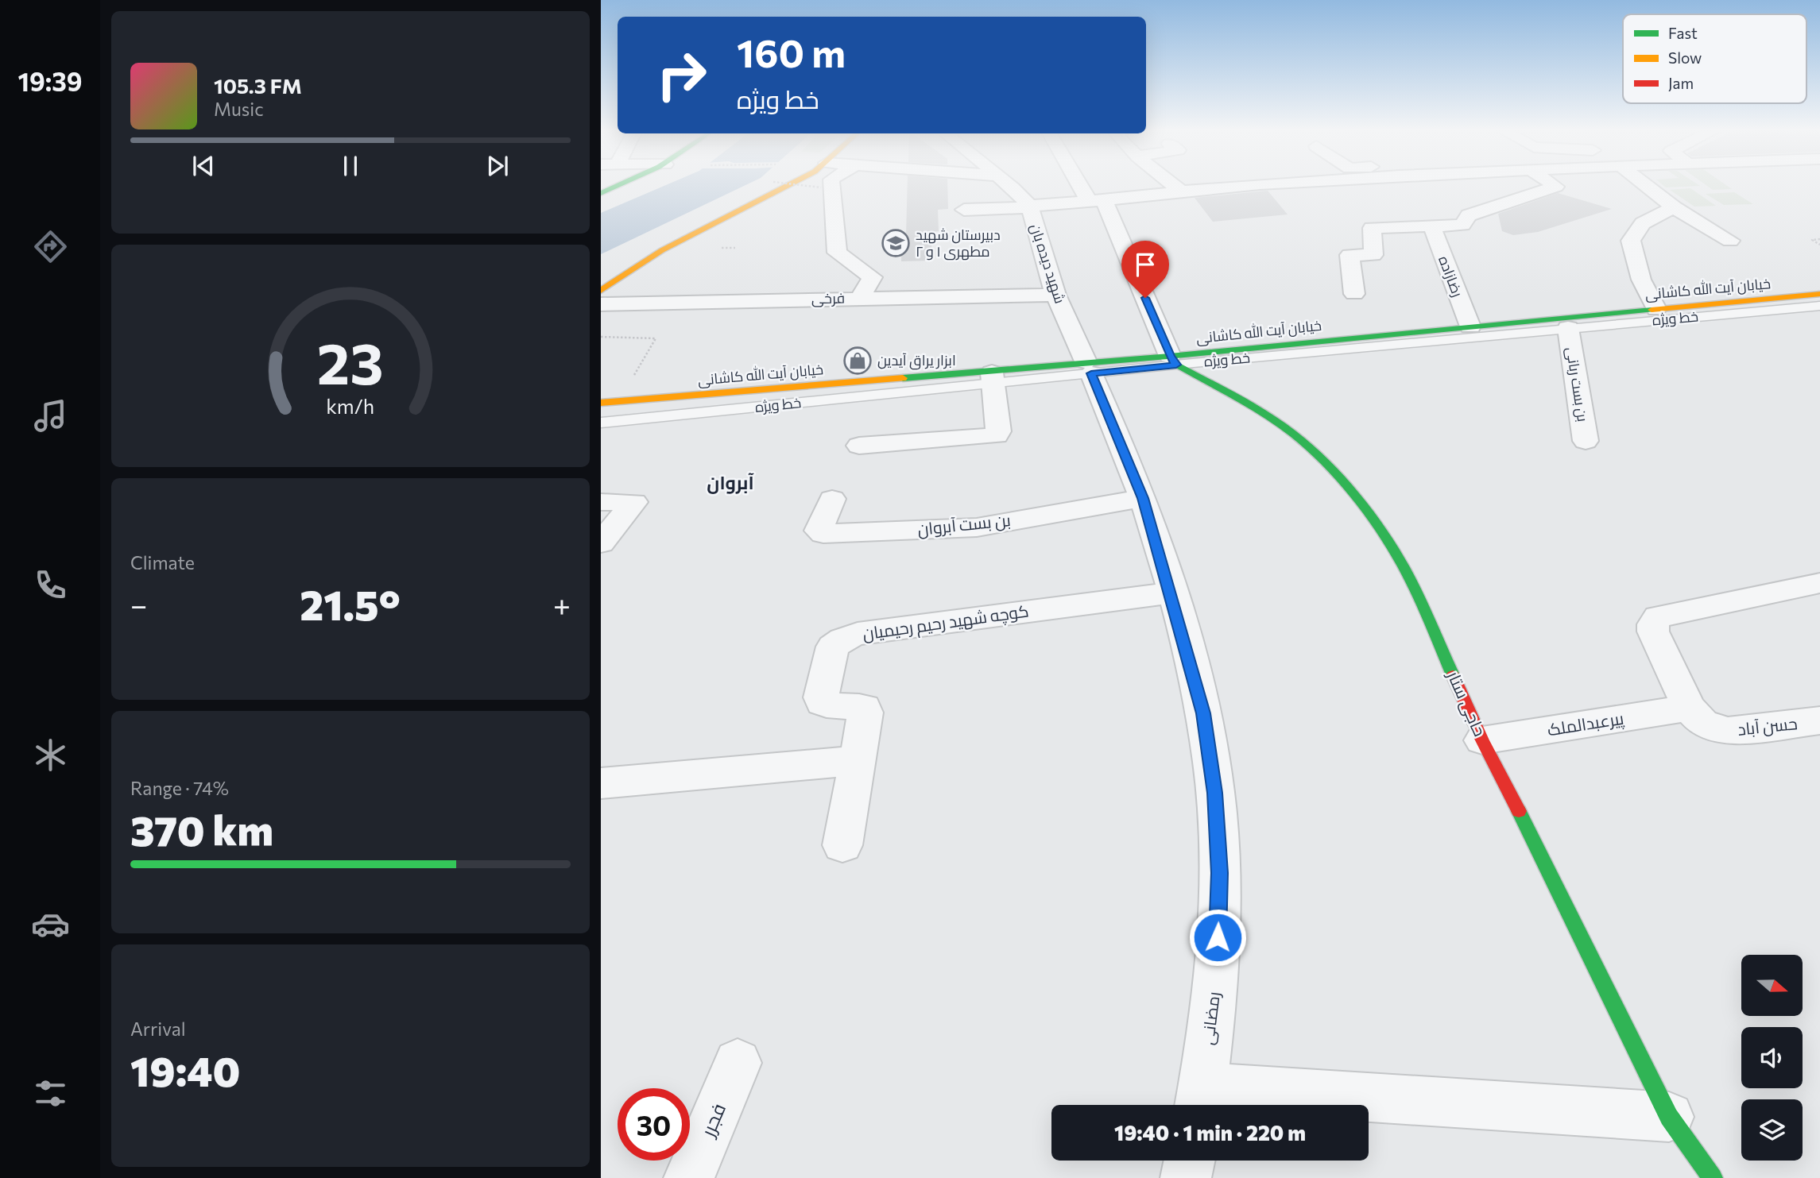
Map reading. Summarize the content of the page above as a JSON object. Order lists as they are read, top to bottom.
{
  "streets": {
    "main road": ["خیابان آیت الله کاشانی", "حاجی ستار"],
    "street": [
      "شهید دیده بان",
      "رضازاده",
      "فرخی",
      "بن بست ربانی",
      "بن بست آبروان",
      "کوچه شهید رحیم رحیمیان",
      "پیرعبدالملک",
      "حسن آباد",
      "رمضانی",
      "فجرر"
    ],
    "lane": ["خط ویژه"]
  },
  "crossings": [
    ["شهید دیده بان", "فرخی"],
    ["شهید دیده بان", "خط ویژه"],
    ["شهید دیده بان", "رمضانی"],
    ["رضازاده", "خیابان آیت الله کاشانی"],
    ["خیابان آیت الله کاشانی", "خط ویژه"],
    ["خیابان آیت الله کاشانی", "حاجی ستار"],
    ["خط ویژه", "بن بست ربانی"],
    ["خط ویژه", "حاجی ستار"],
    ["خط ویژه", "رمضانی"],
    ["بن بست آبروان", "رمضانی"],
    ["کوچه شهید رحیم رحیمیان", "رمضانی"],
    ["حاجی ستار", "پیرعبدالملک"],
    ["پیرعبدالملک", "حسن آباد"]
  ],
  "districts": ["آبروان"],
  "places": {
    "school or university": ["دبیرستان شهید مطهری ۱ و ۲"],
    "shop": ["ابزار یراق آیدین"]
  },
  "legend": ["Fast", "Slow", "Jam"],
  "north": "right",
  "page": {
    "tabs": "19:39",
    "turn": ["160 m", "خط ویژه"],
    "song": ["105.3 FM", "Music"],
    "tile": [
      "Climate",
      ["Range · 74%", "370 km"],
      ["Arrival", "19:40"]
    ],
    "heat": ["−", "21.5°", "+"],
    "limit": "30",
    "trip": "19:40 · 1 min · 220 m",
    "gauge": ["23", "km/h"]
  }
}
